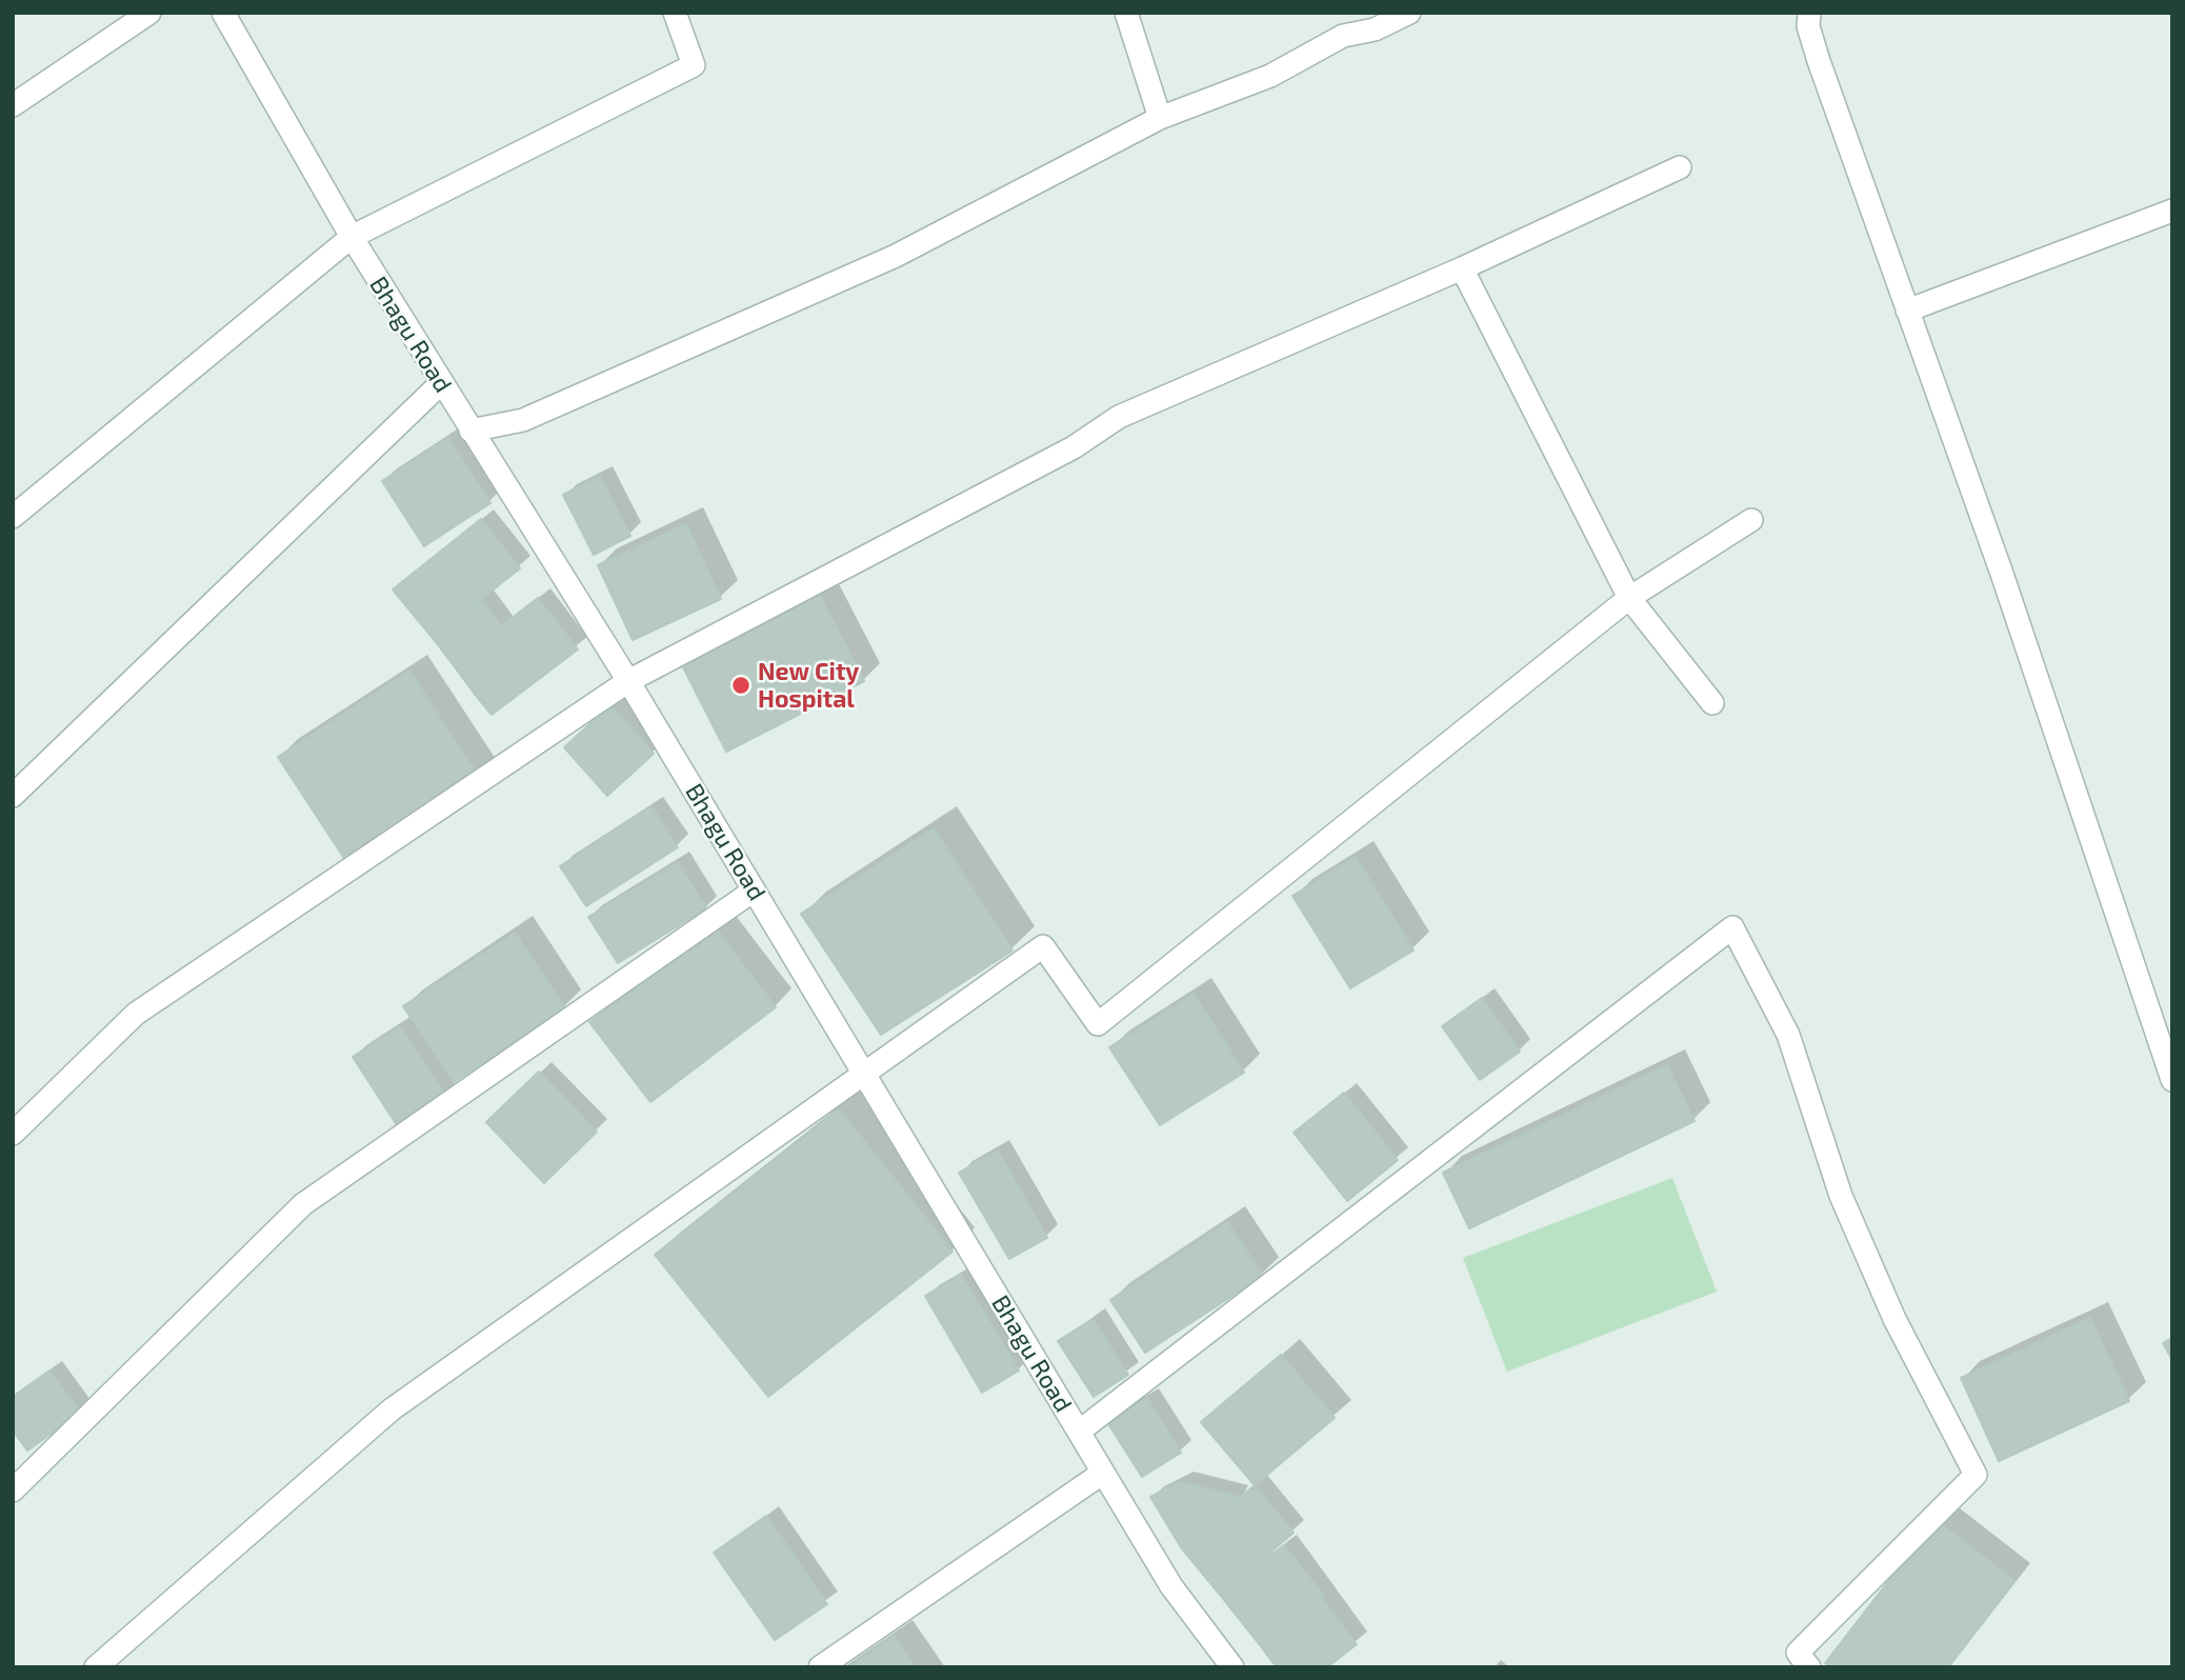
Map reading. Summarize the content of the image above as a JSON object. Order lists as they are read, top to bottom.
{
  "streets": {
    "street": ["Bhagu Road"]
  },
  "places": ["New City Hospital"]
}
